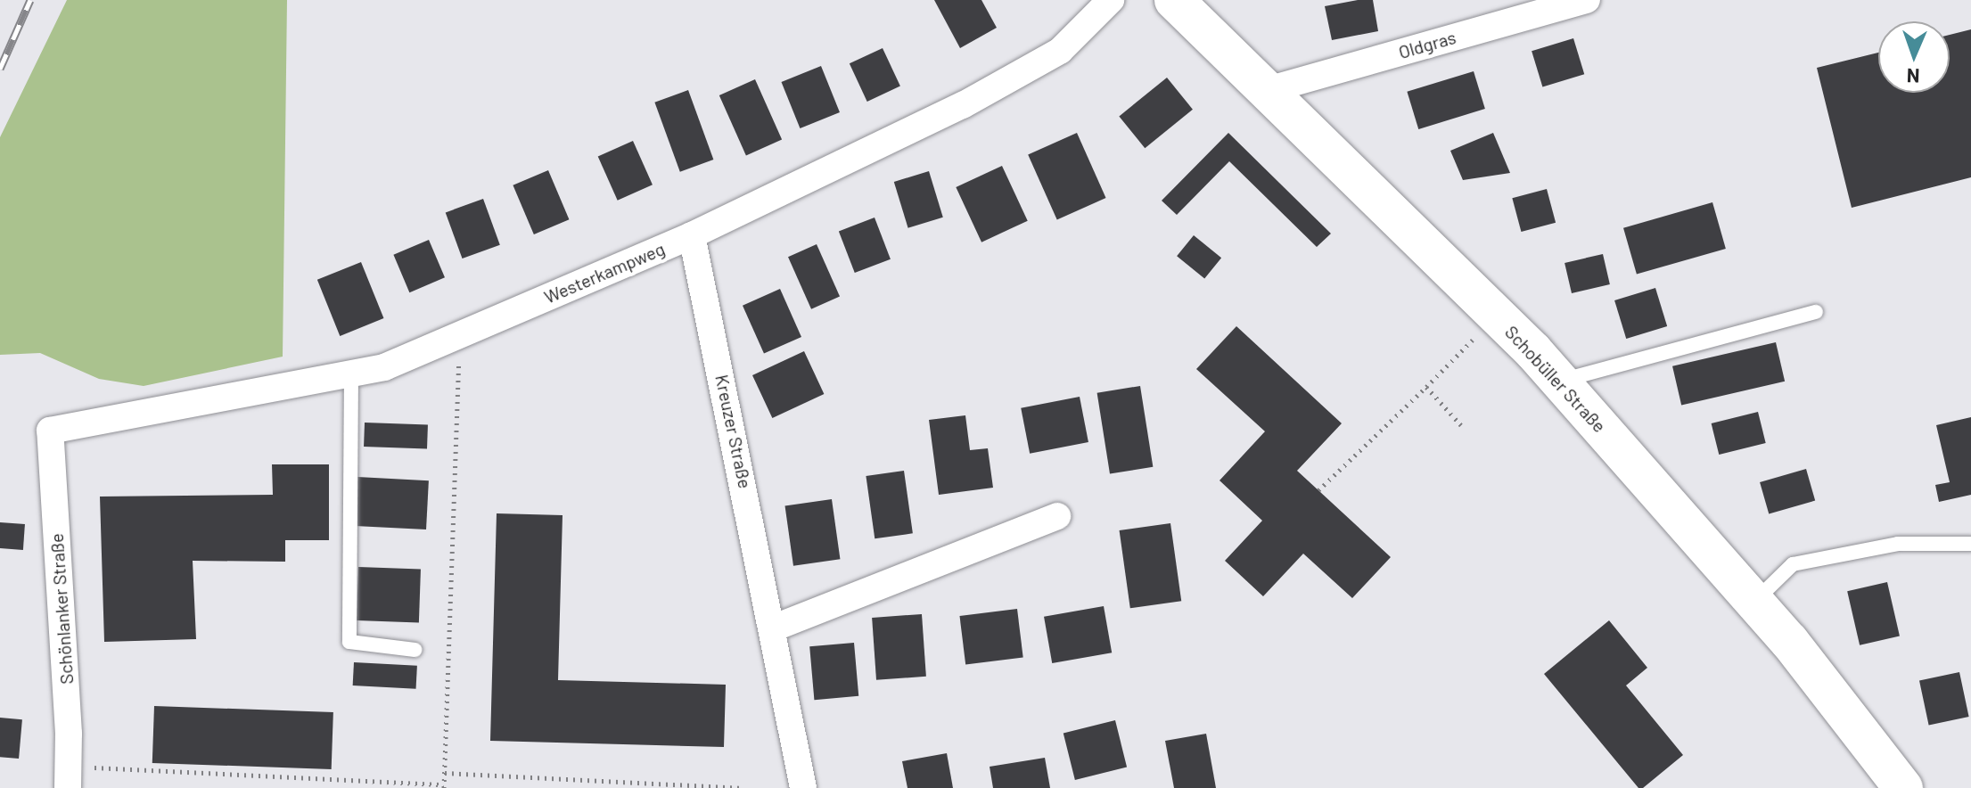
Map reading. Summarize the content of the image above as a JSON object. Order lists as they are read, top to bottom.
{
  "streets": {
    "main road": ["Schobüller Straße"],
    "street": [
      "Oldgras",
      "Westerkampweg",
      "Kreuzer Straße",
      "Schönlanker Straße"
    ]
  },
  "crossings": [
    ["Oldgras", "Schobüller Straße"],
    ["Westerkampweg", "Kreuzer Straße"],
    ["Westerkampweg", "Schönlanker Straße"]
  ],
  "north": "bottom"
}
